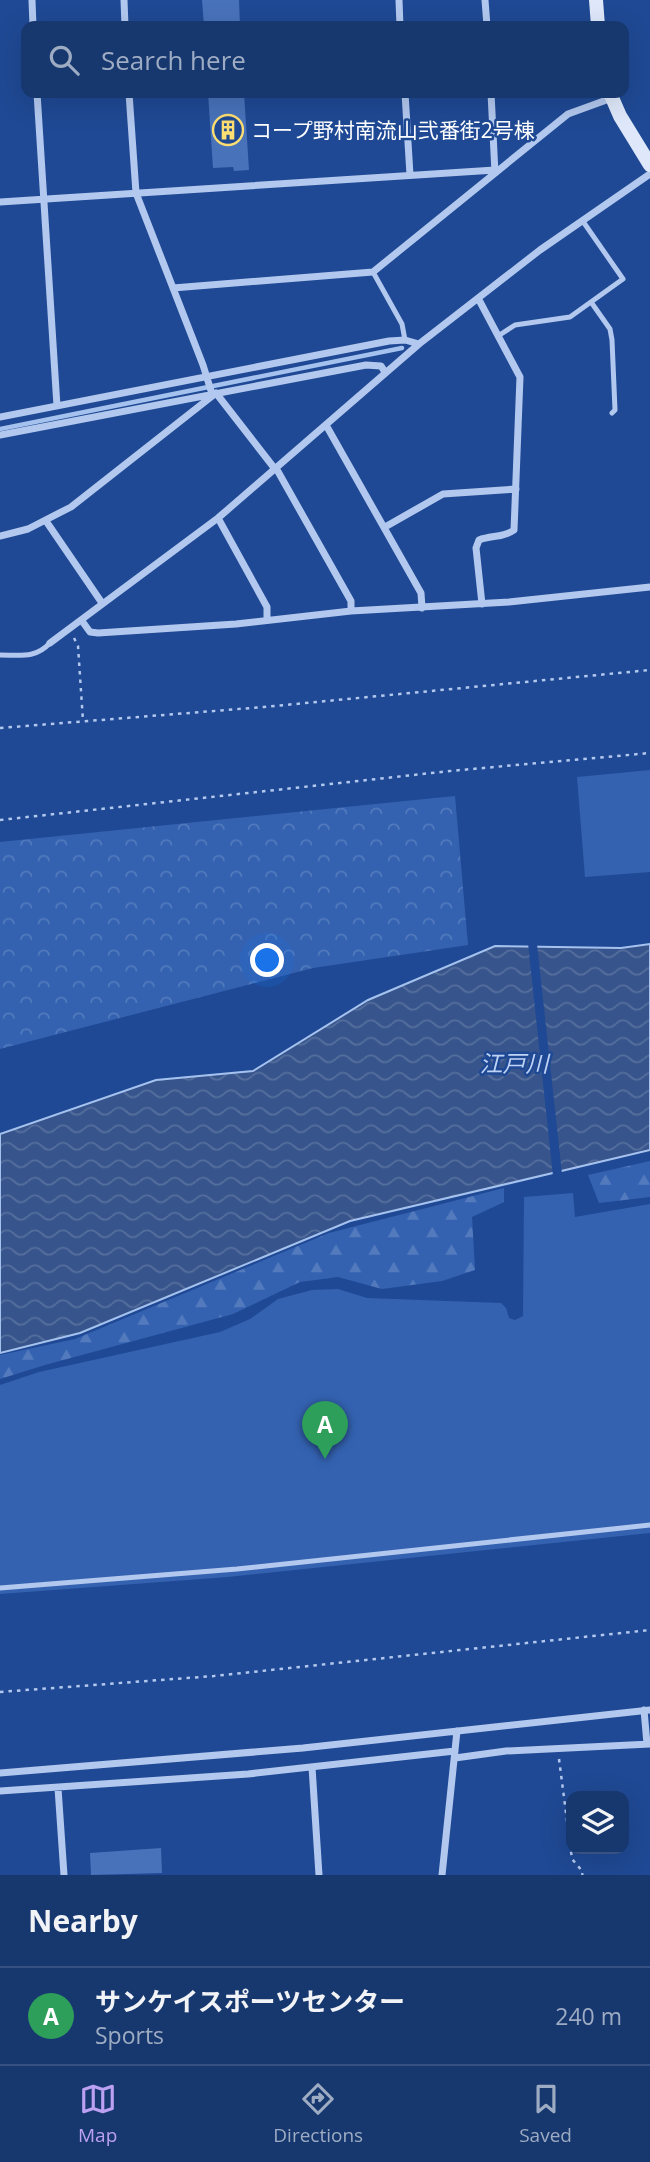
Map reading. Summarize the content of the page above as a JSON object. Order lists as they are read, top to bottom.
{
  "water": ["江戸川"],
  "places": {
    "building": ["コープ野村南流山弐番街2号棟"]
  },
  "page": {
    "search": "Search here",
    "pins": "A",
    "heading": "Nearby",
    "list": [
      {
        "mark": "A",
        "name": "サンケイスポーツセンター",
        "note": "Sports",
        "value": "240 m"
      }
    ],
    "nav": ["Map", "Directions", "Saved"]
  }
}
